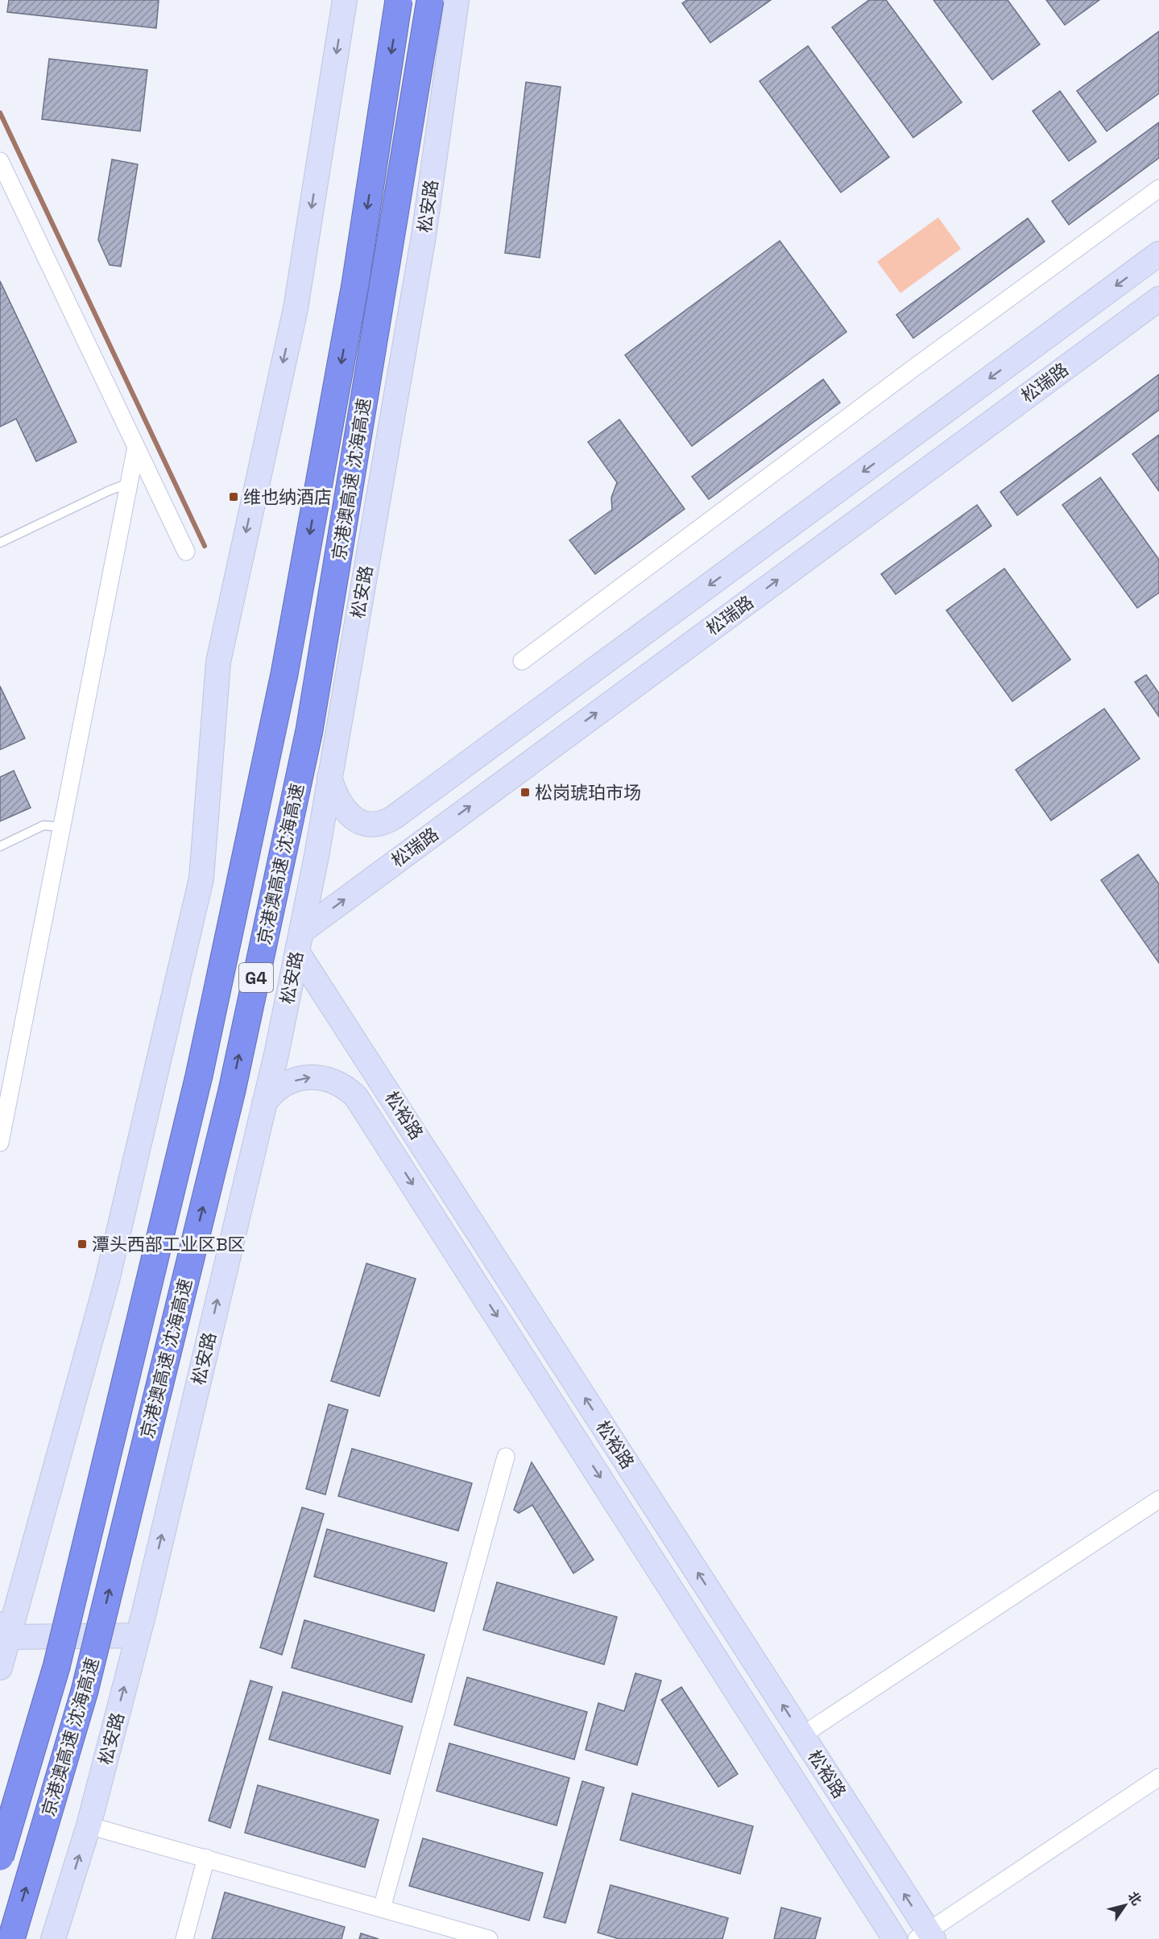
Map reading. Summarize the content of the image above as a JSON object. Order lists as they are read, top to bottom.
{
  "streets": {
    "highway": ["京港澳高速 沈海高速", "G4"],
    "street": ["松安路", "松瑞路", "松裕路"]
  },
  "crossings": [
    ["松安路", "松瑞路"],
    ["松安路", "松裕路"],
    ["松瑞路", "松裕路"]
  ],
  "places": {
    "transit": ["维也纳酒店", "松岗琥珀市场", "潭头西部工业区B区"]
  },
  "north": "top right"
}
